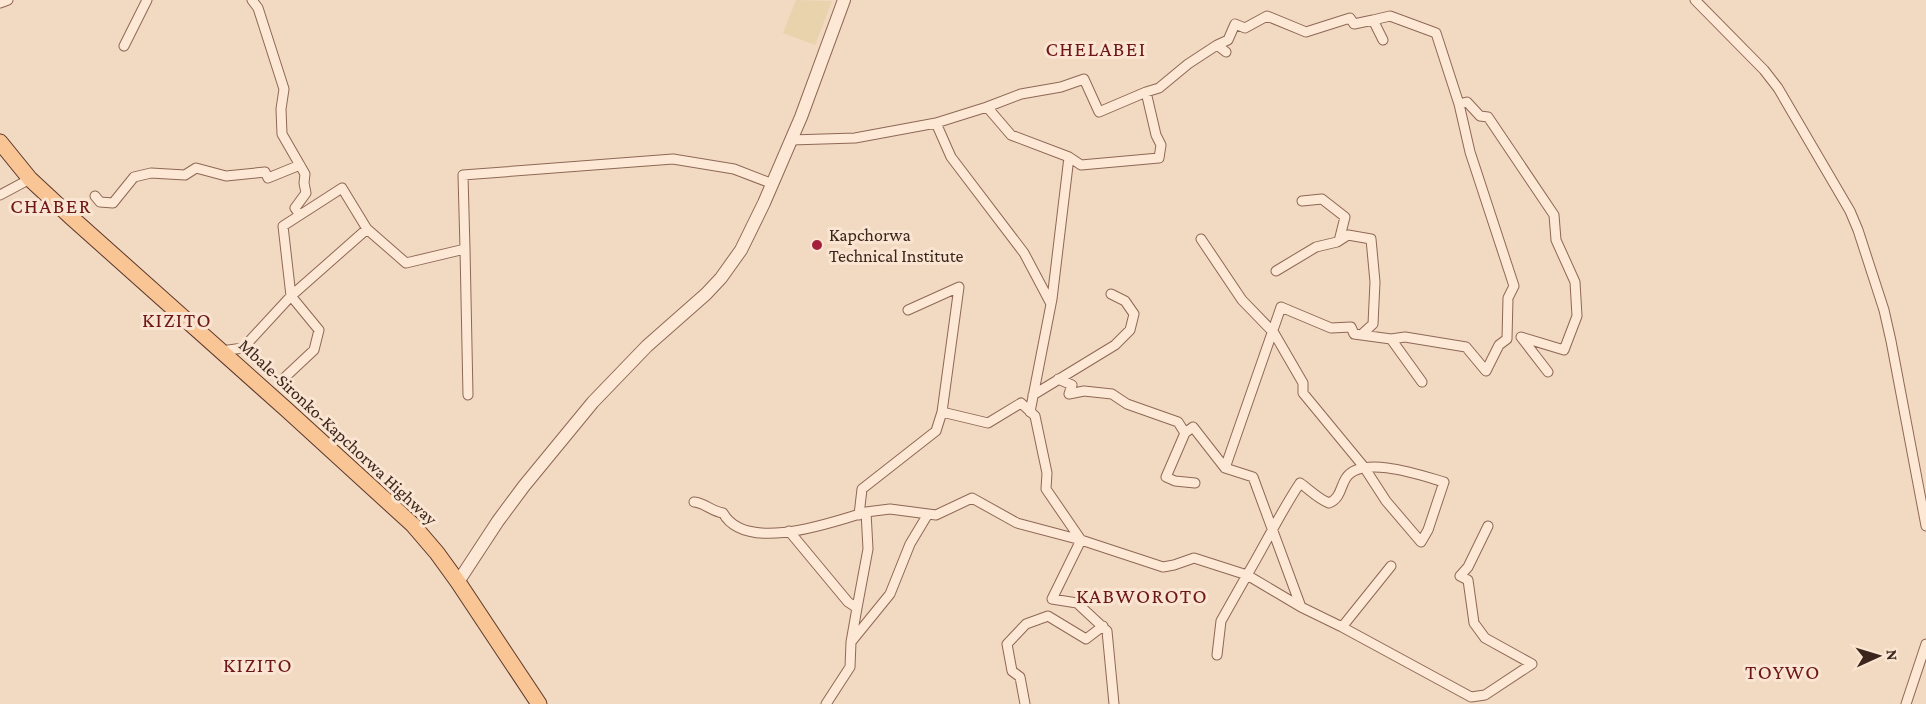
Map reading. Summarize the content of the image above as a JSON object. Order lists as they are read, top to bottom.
{
  "streets": {
    "main road": ["Mbale-Sironko-Kapchorwa Highway"]
  },
  "districts": [
    "CHELABEI",
    "CHABER",
    "KIZITO",
    "KABWOROTO",
    "KIZITO",
    "TOYWO"
  ],
  "places": ["Kapchorwa Technical Institute"],
  "north": "right"
}
